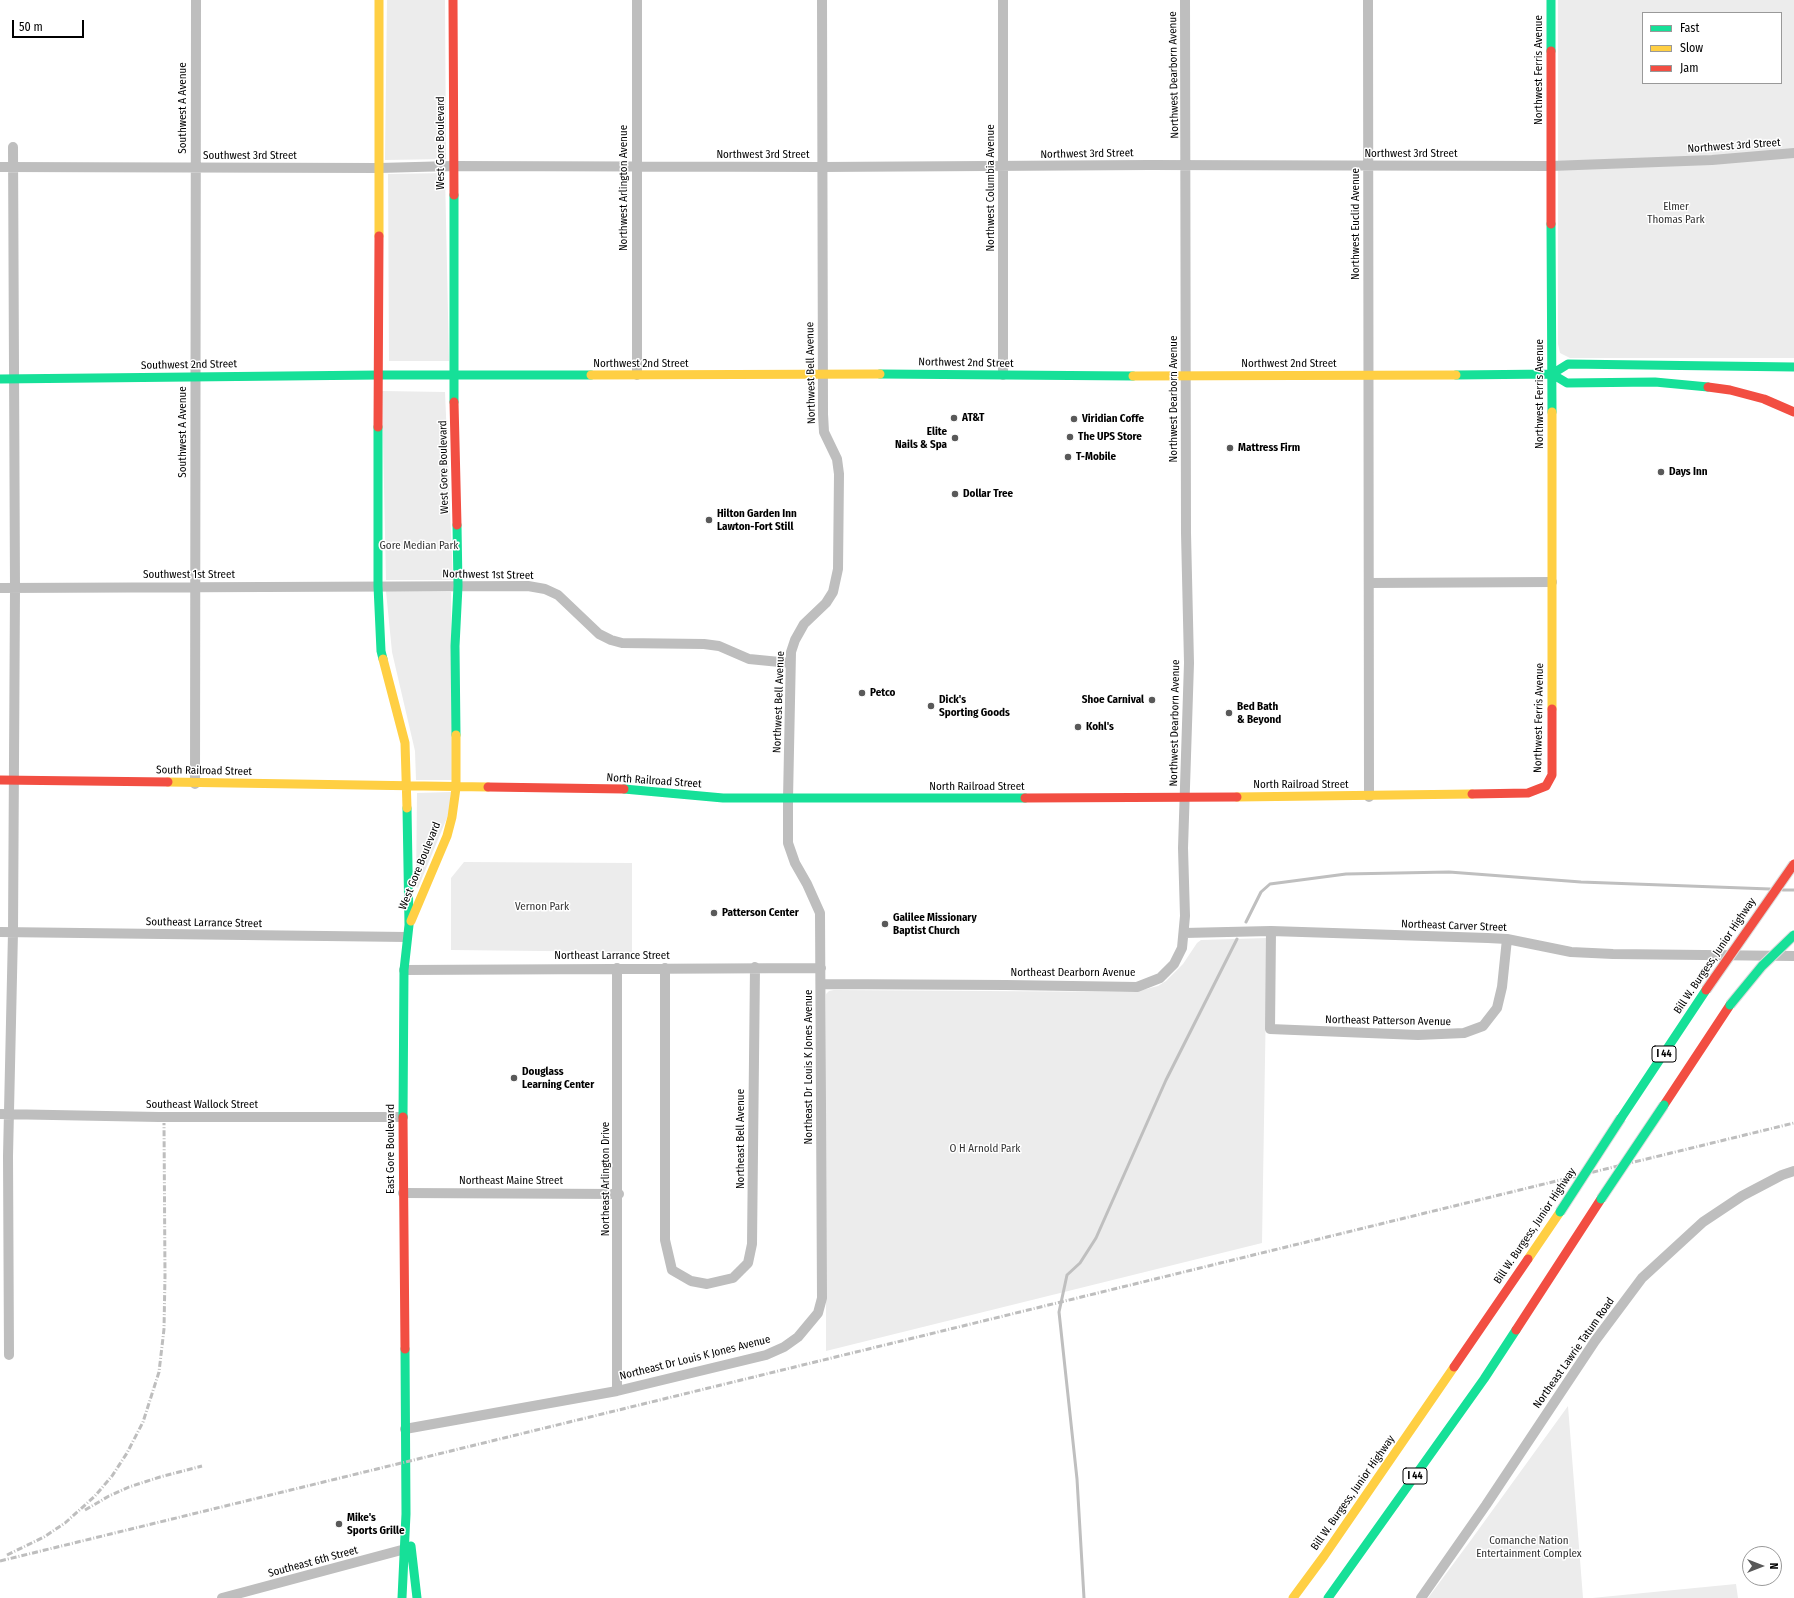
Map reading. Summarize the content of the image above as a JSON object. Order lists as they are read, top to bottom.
{
  "streets": {
    "main road": [
      "Northwest Ferris Avenue",
      "West Gore Boulevard",
      "Northwest 2nd Street",
      "Southwest 2nd Street",
      "South Railroad Street",
      "North Railroad Street",
      "Bill W. Burgess, Junior Highway",
      "I 44",
      "East Gore Boulevard"
    ],
    "street": [
      "Northwest Dearborn Avenue",
      "Southwest A Avenue",
      "Northwest 3rd Street",
      "Southwest 3rd Street",
      "Northwest Arlington Avenue",
      "Northwest Columbia Avenue",
      "Northwest Euclid Avenue",
      "Northwest Bell Avenue",
      "Southwest 1st Street",
      "Northwest 1st Street",
      "Southeast Larrance Street",
      "Northeast Carver Street",
      "Northeast Larrance Street",
      "Northeast Dearborn Avenue",
      "Northeast Patterson Avenue",
      "Northeast Dr Louis K Jones Avenue",
      "Southeast Wallock Street",
      "Northeast Bell Avenue",
      "Northeast Arlington Drive",
      "Northeast Maine Street",
      "Northeast Lawrie Tatum Road",
      "Southeast 6th Street"
    ]
  },
  "crossings": [
    ["Northwest Ferris Avenue", "Northwest 3rd Street"],
    ["Northwest Ferris Avenue", "Northwest 2nd Street"],
    ["Northwest Ferris Avenue", "North Railroad Street"],
    ["Northwest Dearborn Avenue", "Northwest 3rd Street"],
    ["Northwest Dearborn Avenue", "Northwest 2nd Street"],
    ["Northwest Dearborn Avenue", "North Railroad Street"],
    ["Northwest Dearborn Avenue", "Northeast Dearborn Avenue"],
    ["Southwest A Avenue", "Southwest 3rd Street"],
    ["Southwest A Avenue", "Southwest 2nd Street"],
    ["Southwest A Avenue", "Southwest 1st Street"],
    ["Southwest A Avenue", "South Railroad Street"],
    ["West Gore Boulevard", "Northwest 3rd Street"],
    ["West Gore Boulevard", "Northwest 2nd Street"],
    ["West Gore Boulevard", "Northwest 1st Street"],
    ["West Gore Boulevard", "North Railroad Street"],
    ["West Gore Boulevard", "East Gore Boulevard"],
    ["Northwest 3rd Street", "Southwest 3rd Street"],
    ["Northwest 3rd Street", "Northwest Arlington Avenue"],
    ["Northwest 3rd Street", "Northwest Columbia Avenue"],
    ["Northwest 3rd Street", "Northwest Euclid Avenue"],
    ["Northwest 3rd Street", "Northwest Bell Avenue"],
    ["Northwest Arlington Avenue", "Northwest 2nd Street"],
    ["Northwest Columbia Avenue", "Northwest 2nd Street"],
    ["Northwest Euclid Avenue", "Northwest 2nd Street"],
    ["Northwest Euclid Avenue", "North Railroad Street"],
    ["Northwest 2nd Street", "Southwest 2nd Street"],
    ["Northwest 2nd Street", "Northwest Bell Avenue"],
    ["Northwest Bell Avenue", "Northwest 1st Street"],
    ["Northwest Bell Avenue", "North Railroad Street"],
    ["Southwest 1st Street", "Northwest 1st Street"],
    ["South Railroad Street", "North Railroad Street"],
    ["South Railroad Street", "East Gore Boulevard"],
    ["North Railroad Street", "Northeast Dearborn Avenue"],
    ["North Railroad Street", "East Gore Boulevard"],
    ["Southeast Larrance Street", "East Gore Boulevard"],
    ["Northeast Carver Street", "Northeast Dearborn Avenue"],
    ["Northeast Carver Street", "Northeast Patterson Avenue"],
    ["Northeast Larrance Street", "Northeast Bell Avenue"],
    ["Northeast Larrance Street", "East Gore Boulevard"],
    ["Northeast Larrance Street", "Northeast Arlington Drive"],
    ["Northeast Dearborn Avenue", "Northeast Dr Louis K Jones Avenue"],
    ["Northeast Dr Louis K Jones Avenue", "East Gore Boulevard"],
    ["Northeast Dr Louis K Jones Avenue", "Northeast Arlington Drive"],
    ["Southeast Wallock Street", "East Gore Boulevard"],
    ["East Gore Boulevard", "Northeast Maine Street"],
    ["East Gore Boulevard", "Southeast 6th Street"],
    ["Northeast Arlington Drive", "Northeast Maine Street"]
  ],
  "parks": [
    "Elmer Thomas Park",
    "Gore Median Park",
    "Vernon Park",
    "O H Arnold Park",
    "Comanche Nation Entertainment Complex"
  ],
  "places": [
    "AT&T",
    "Viridian Coffe",
    "The UPS Store",
    "Elite Nails & Spa",
    "Mattress Firm",
    "T-Mobile",
    "Days Inn",
    "Dollar Tree",
    "Hilton Garden Inn Lawton-Fort Still",
    "Petco",
    "Shoe Carnival",
    "Dick's Sporting Goods",
    "Bed Bath & Beyond",
    "Kohl's",
    "Patterson Center",
    "Galilee Missionary Baptist Church",
    "Douglass Learning Center",
    "Mike's Sports Grille"
  ],
  "legend": ["Fast", "Slow", "Jam"],
  "scale_bar": "50 m",
  "north": "right"
}
